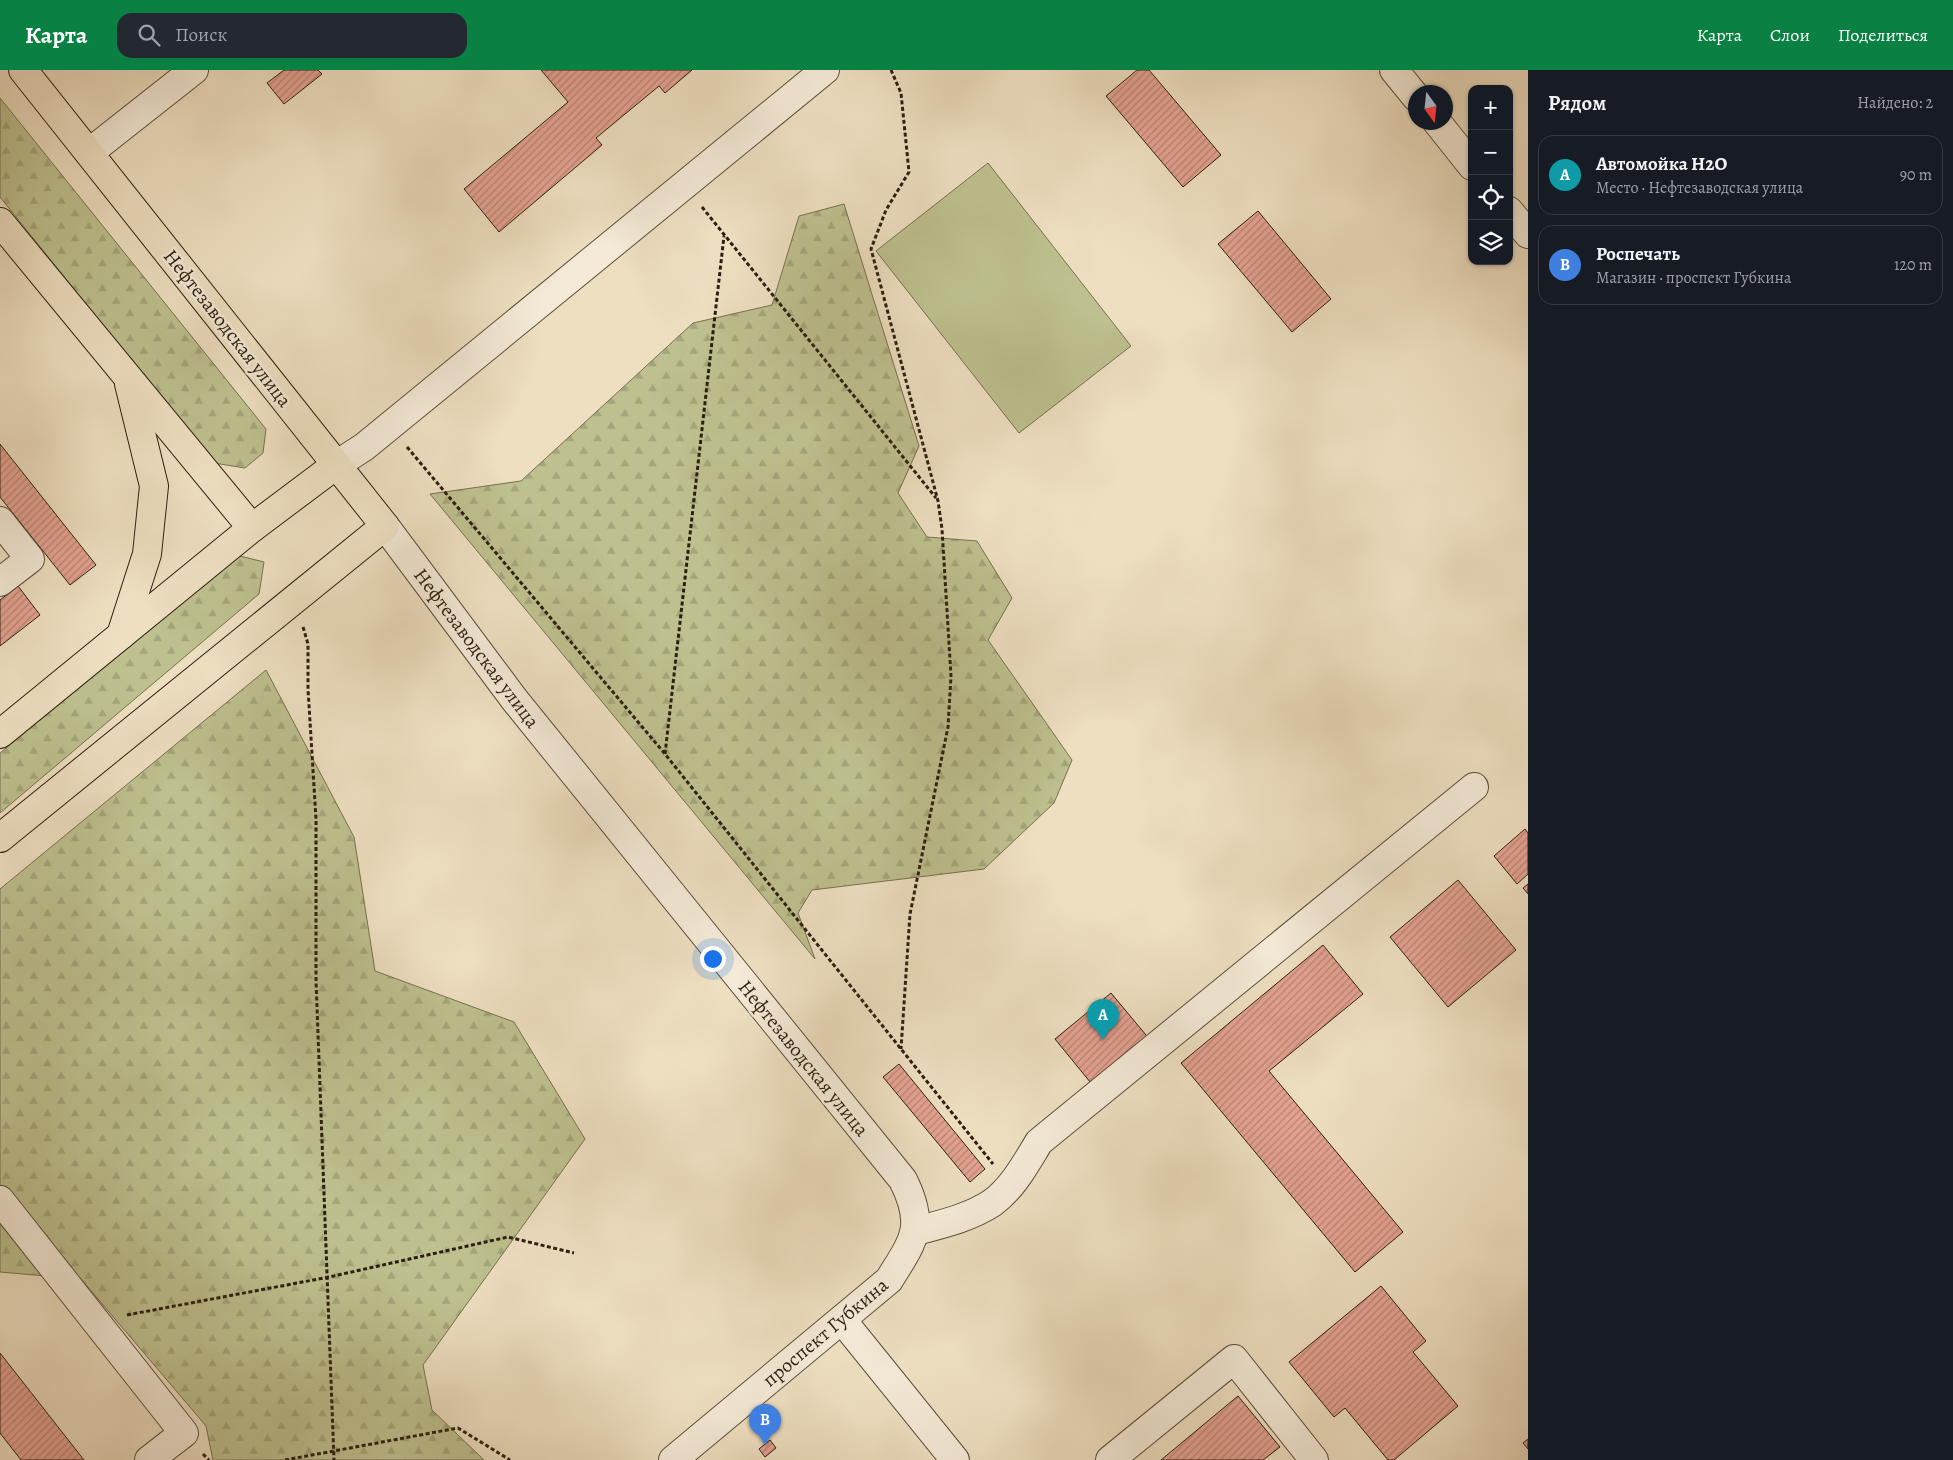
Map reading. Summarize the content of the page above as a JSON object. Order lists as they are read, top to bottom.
{
  "streets": {
    "main road": ["Нефтезаводская улица"],
    "street": ["проспект Губкина"]
  },
  "crossings": [
    ["Нефтезаводская улица", "проспект Губкина"]
  ],
  "north": "bottom",
  "page": {
    "header": "Карта",
    "search": "Поиск",
    "nav": ["Карта", "Слои", "Поделиться"],
    "heading": ["Рядом", "Найдено: 2"],
    "map_buttons": ["+", "−"],
    "list": [
      {
        "mark": "A",
        "name": "Автомойка H2O",
        "note": "Место · Нефтезаводская улица",
        "value": "90 m"
      },
      {
        "mark": "B",
        "name": "Роспечать",
        "note": "Магазин · проспект Губкина",
        "value": "120 m"
      }
    ],
    "pins": ["A", "B"]
  }
}
